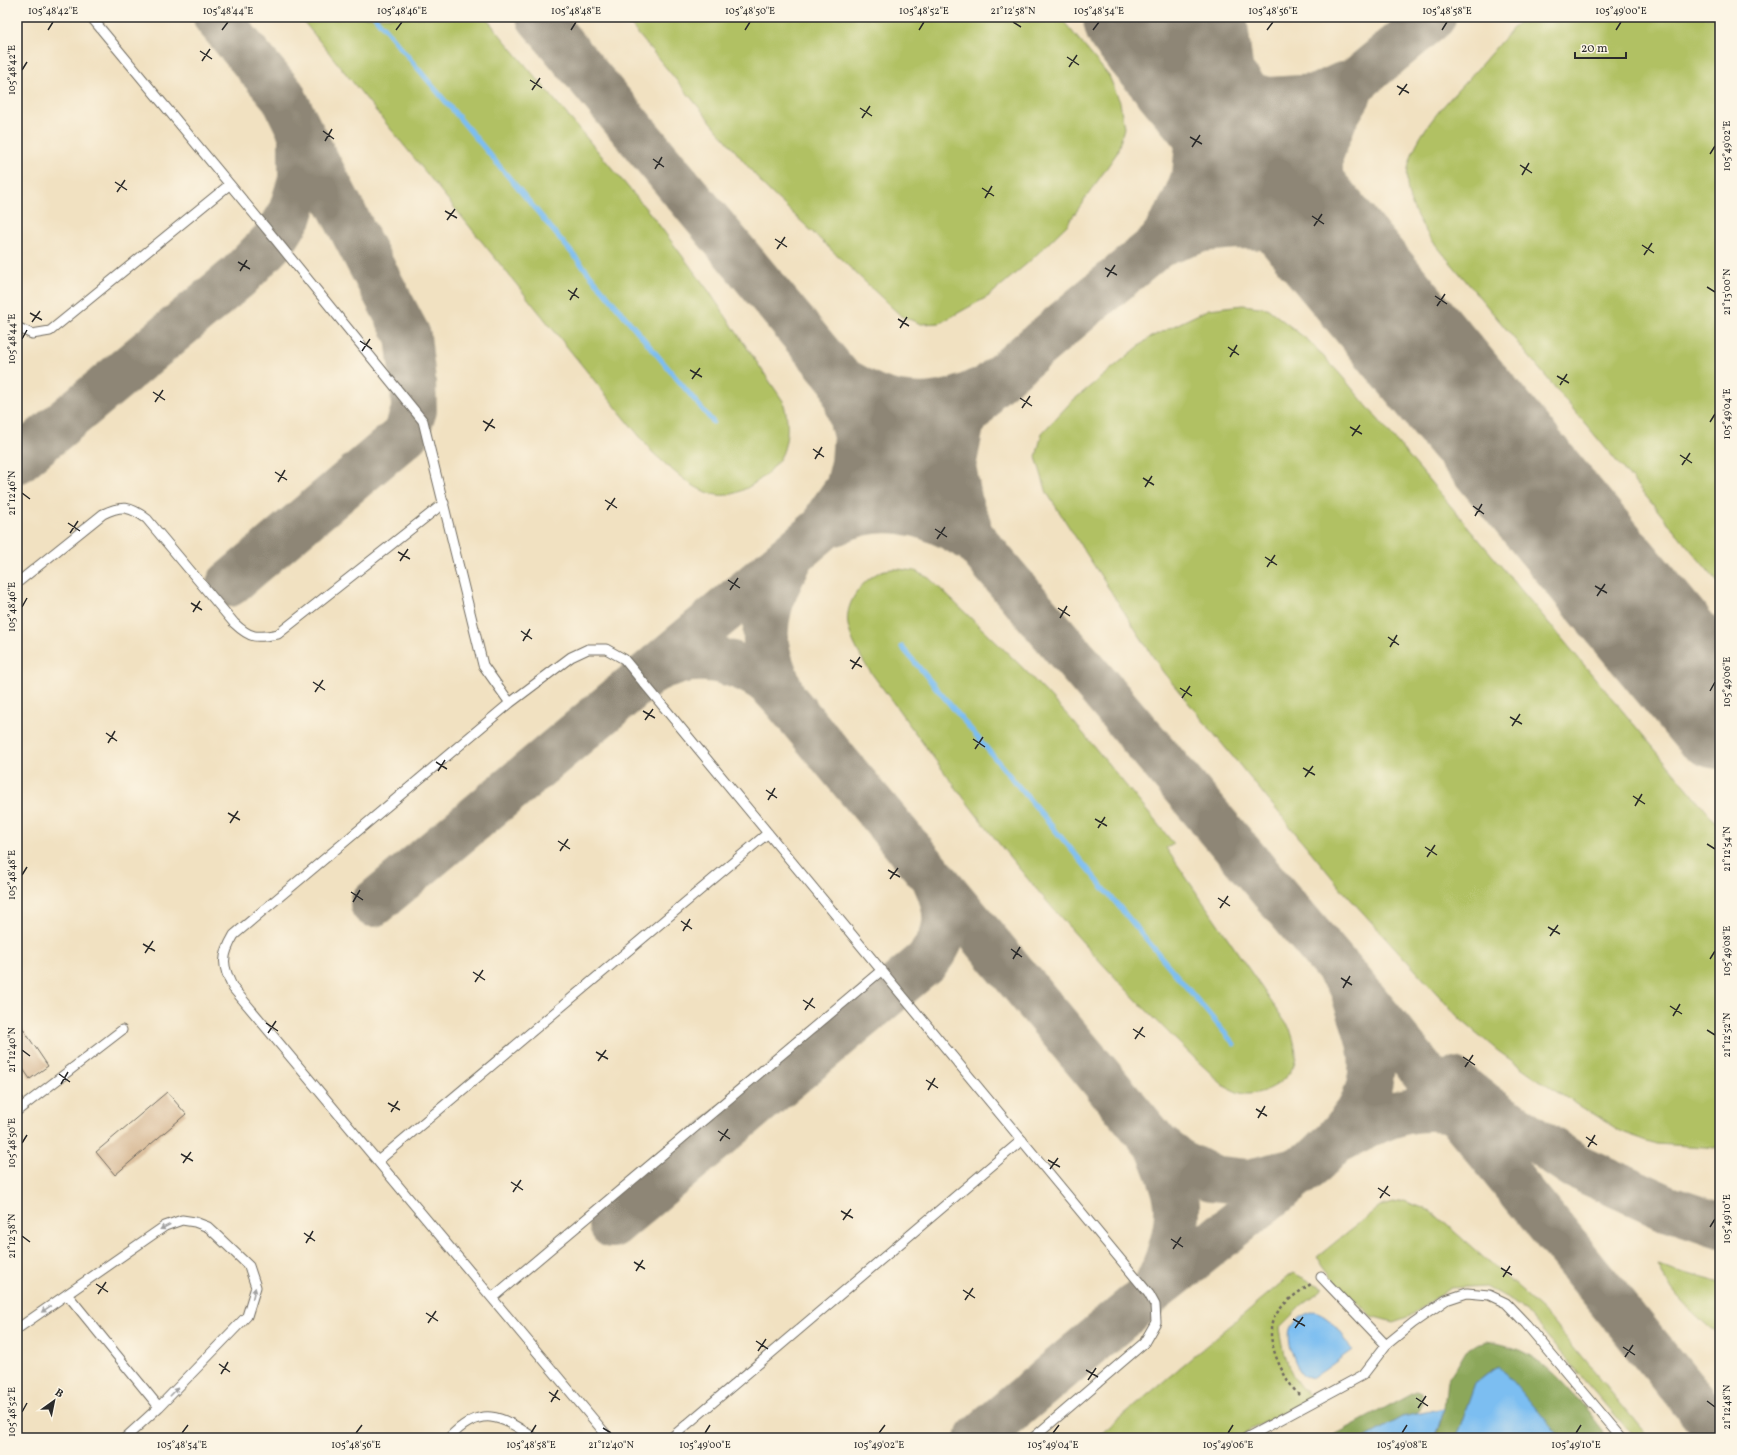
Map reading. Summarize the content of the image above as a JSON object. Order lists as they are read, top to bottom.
{
  "scale_bar": "20 m",
  "north": "top right",
  "coordinates": [
    "105°48'42\"E",
    "105°48'44\"E",
    "105°48'46\"E",
    "105°48'48\"E",
    "105°48'50\"E",
    "105°48'52\"E",
    "21°12'58\"N",
    "105°48'54\"E",
    "105°48'56\"E",
    "105°48'58\"E",
    "105°49'00\"E",
    "105°49'02\"E",
    "21°13'00\"N",
    "105°49'04\"E",
    "21°12'46\"N",
    "105°49'06\"E",
    "21°12'54\"N",
    "105°49'08\"E",
    "21°12'52\"N",
    "21°12'40\"N",
    "105°49'10\"E",
    "21°12'38\"N",
    "21°12'48\"N"
  ]
}
